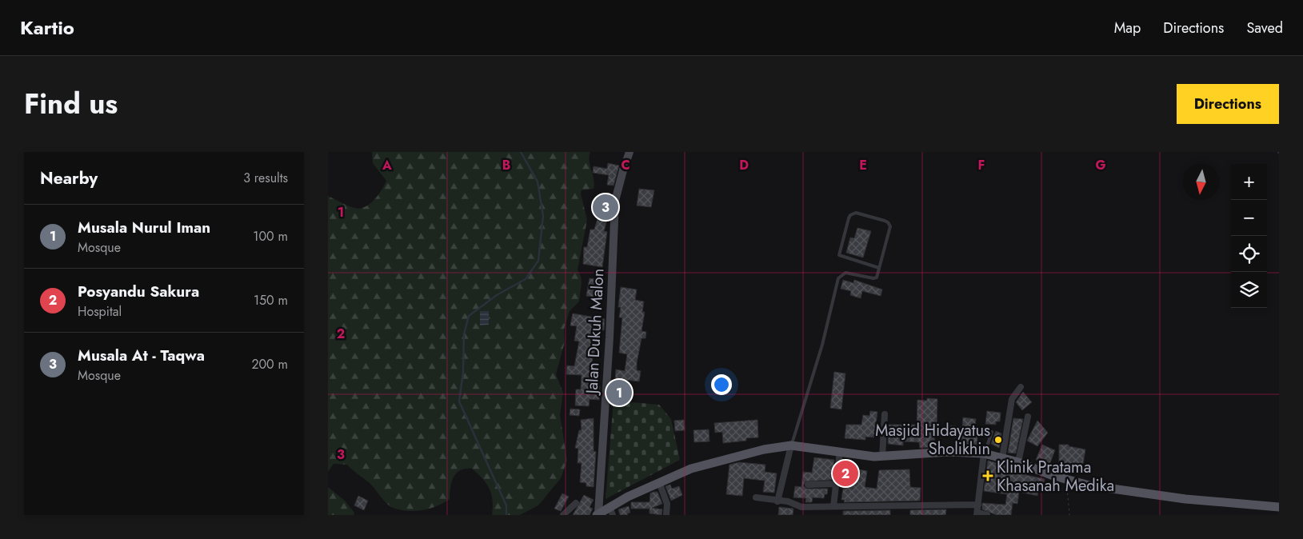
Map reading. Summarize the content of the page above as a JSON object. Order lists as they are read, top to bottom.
{
  "streets": {
    "street": ["Jalan Dukuh Malon"]
  },
  "places": {
    "other": ["Masjid Hidayatus Sholikhin"],
    "health": ["Klinik Pratama Khasanah Medika"]
  },
  "north": "bottom",
  "page": {
    "header": "Kartio",
    "nav": ["Map", "Directions", "Saved"],
    "title": "Find us",
    "buttons": "Directions",
    "heading": ["Nearby", "3 results"],
    "map_buttons": ["+", "−"],
    "pins": ["3", "1", "2"],
    "list": [
      {
        "mark": "1",
        "name": "Musala Nurul Iman",
        "note": "Mosque",
        "value": "100 m"
      },
      {
        "mark": "2",
        "name": "Posyandu Sakura",
        "note": "Hospital",
        "value": "150 m"
      },
      {
        "mark": "3",
        "name": "Musala At - Taqwa",
        "note": "Mosque",
        "value": "200 m"
      }
    ]
  },
  "grid": {
    "columns": [
      "A",
      "B",
      "C",
      "D",
      "E",
      "F",
      "G"
    ],
    "rows": ["1", "2", "3"]
  }
}
